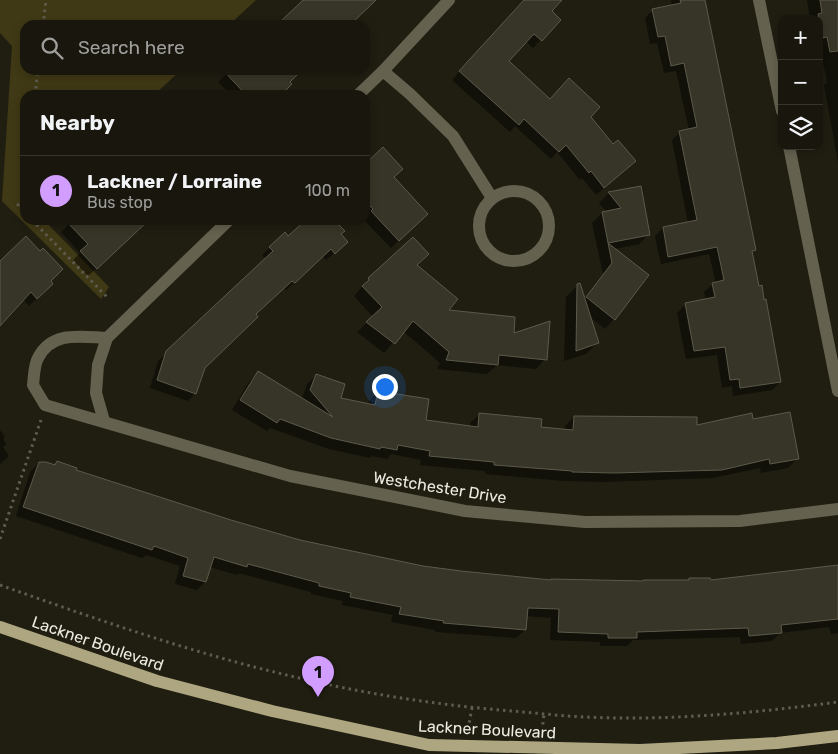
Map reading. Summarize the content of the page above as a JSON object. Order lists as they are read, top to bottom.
{
  "streets": {
    "main road": ["Lackner Boulevard"],
    "street": ["Westchester Drive"]
  },
  "page": {
    "map_buttons": ["+", "−"],
    "search": "Search here",
    "heading": "Nearby",
    "list": [
      {
        "mark": "1",
        "name": "Lackner / Lorraine",
        "note": "Bus stop",
        "value": "100 m"
      }
    ],
    "pins": "1"
  }
}
